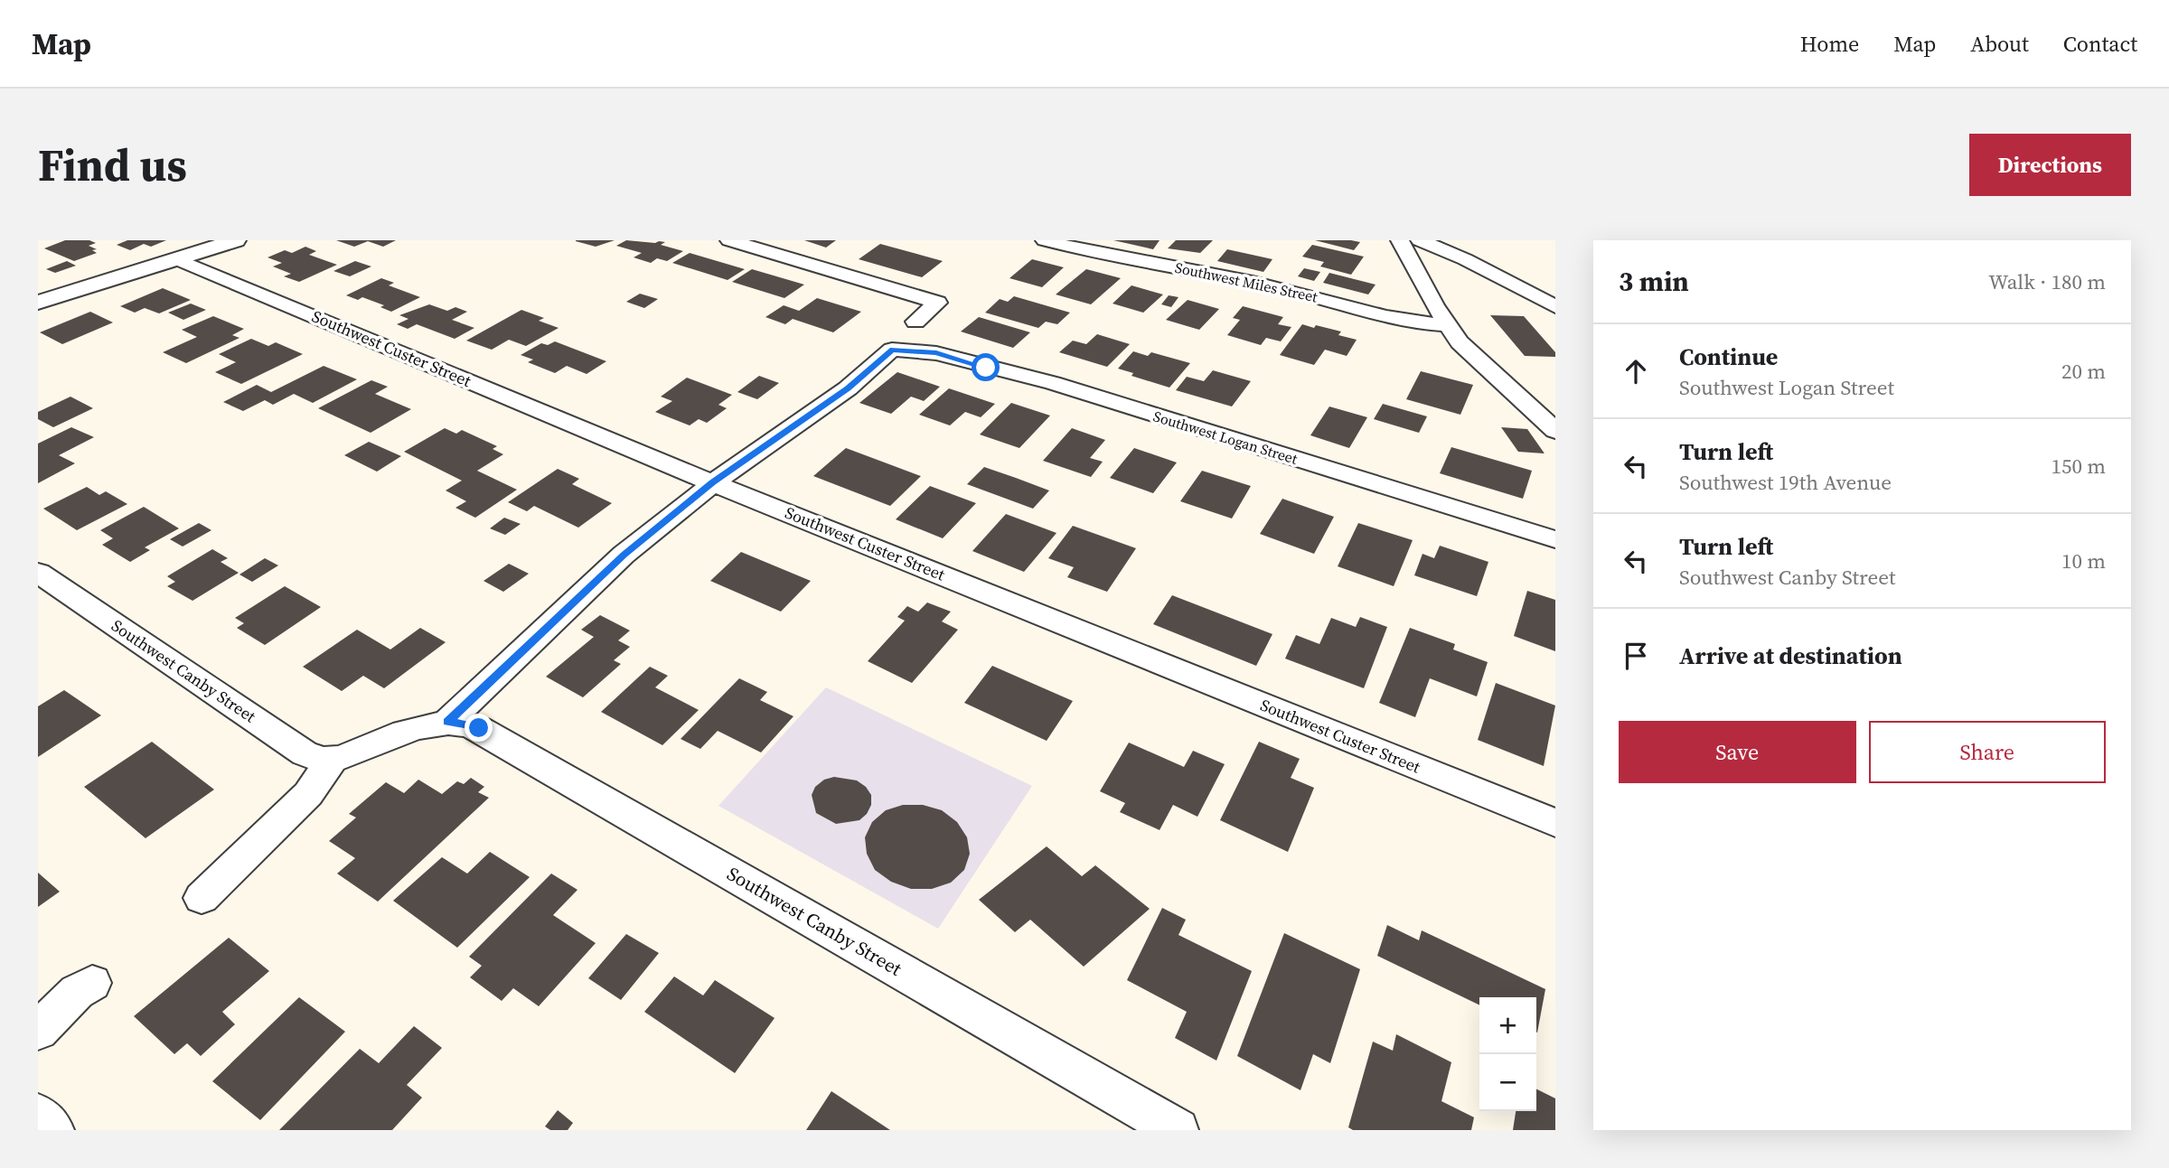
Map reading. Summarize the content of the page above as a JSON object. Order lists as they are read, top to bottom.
{
  "streets": {
    "street": [
      "Southwest Miles Street",
      "Southwest Custer Street",
      "Southwest Logan Street",
      "Southwest Canby Street"
    ]
  },
  "crossings": [
    ["Southwest Custer Street", "Southwest Logan Street"]
  ],
  "page": {
    "header": "Map",
    "nav": [
      "Home",
      "Map",
      "About",
      "Contact"
    ],
    "buttons": [
      "Directions",
      ["Save", "Share"]
    ],
    "title": "Find us",
    "heading": ["3 min", "Walk · 180 m"],
    "list": [
      ["Continue", "Southwest Logan Street", "20 m"],
      ["Turn left", "Southwest 19th Avenue", "150 m"],
      ["Turn left", "Southwest Canby Street", "10 m"],
      "Arrive at destination"
    ],
    "map_buttons": ["+", "−"]
  }
}
